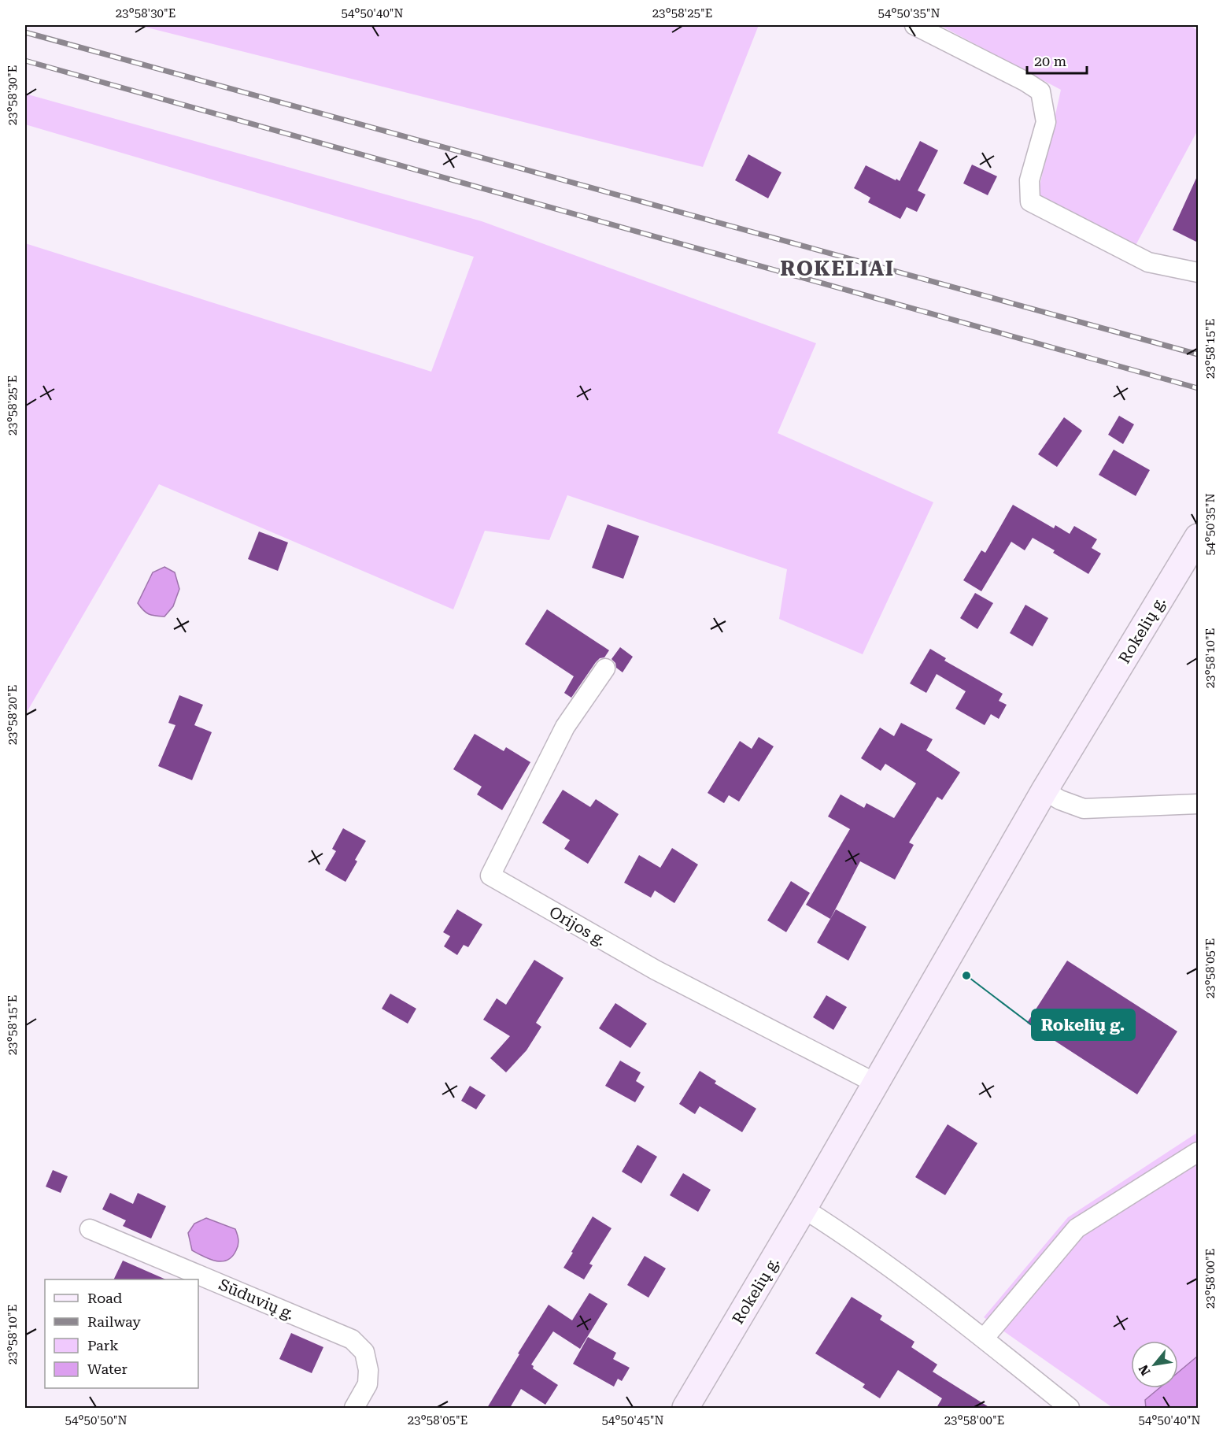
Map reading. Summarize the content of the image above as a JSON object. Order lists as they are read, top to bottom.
{
  "streets": {
    "main road": ["Rokelių g."],
    "street": ["Orijos g.", "Sūduvių g."]
  },
  "crossings": [
    ["Rokelių g.", "Orijos g."]
  ],
  "districts": ["ROKELIAI"],
  "places": ["Rokelių g."],
  "legend": [
    "Road",
    "Railway",
    "Park",
    "Water"
  ],
  "scale_bar": "20 m",
  "north": "bottom left",
  "coordinates": [
    "23°58'30\"E",
    "54°50'40\"N",
    "23°58'25\"E",
    "54°50'35\"N",
    "23°58'15\"E",
    "23°58'10\"E",
    "23°58'20\"E",
    "23°58'05\"E",
    "23°58'00\"E",
    "54°50'50\"N",
    "54°50'45\"N"
  ]
}
